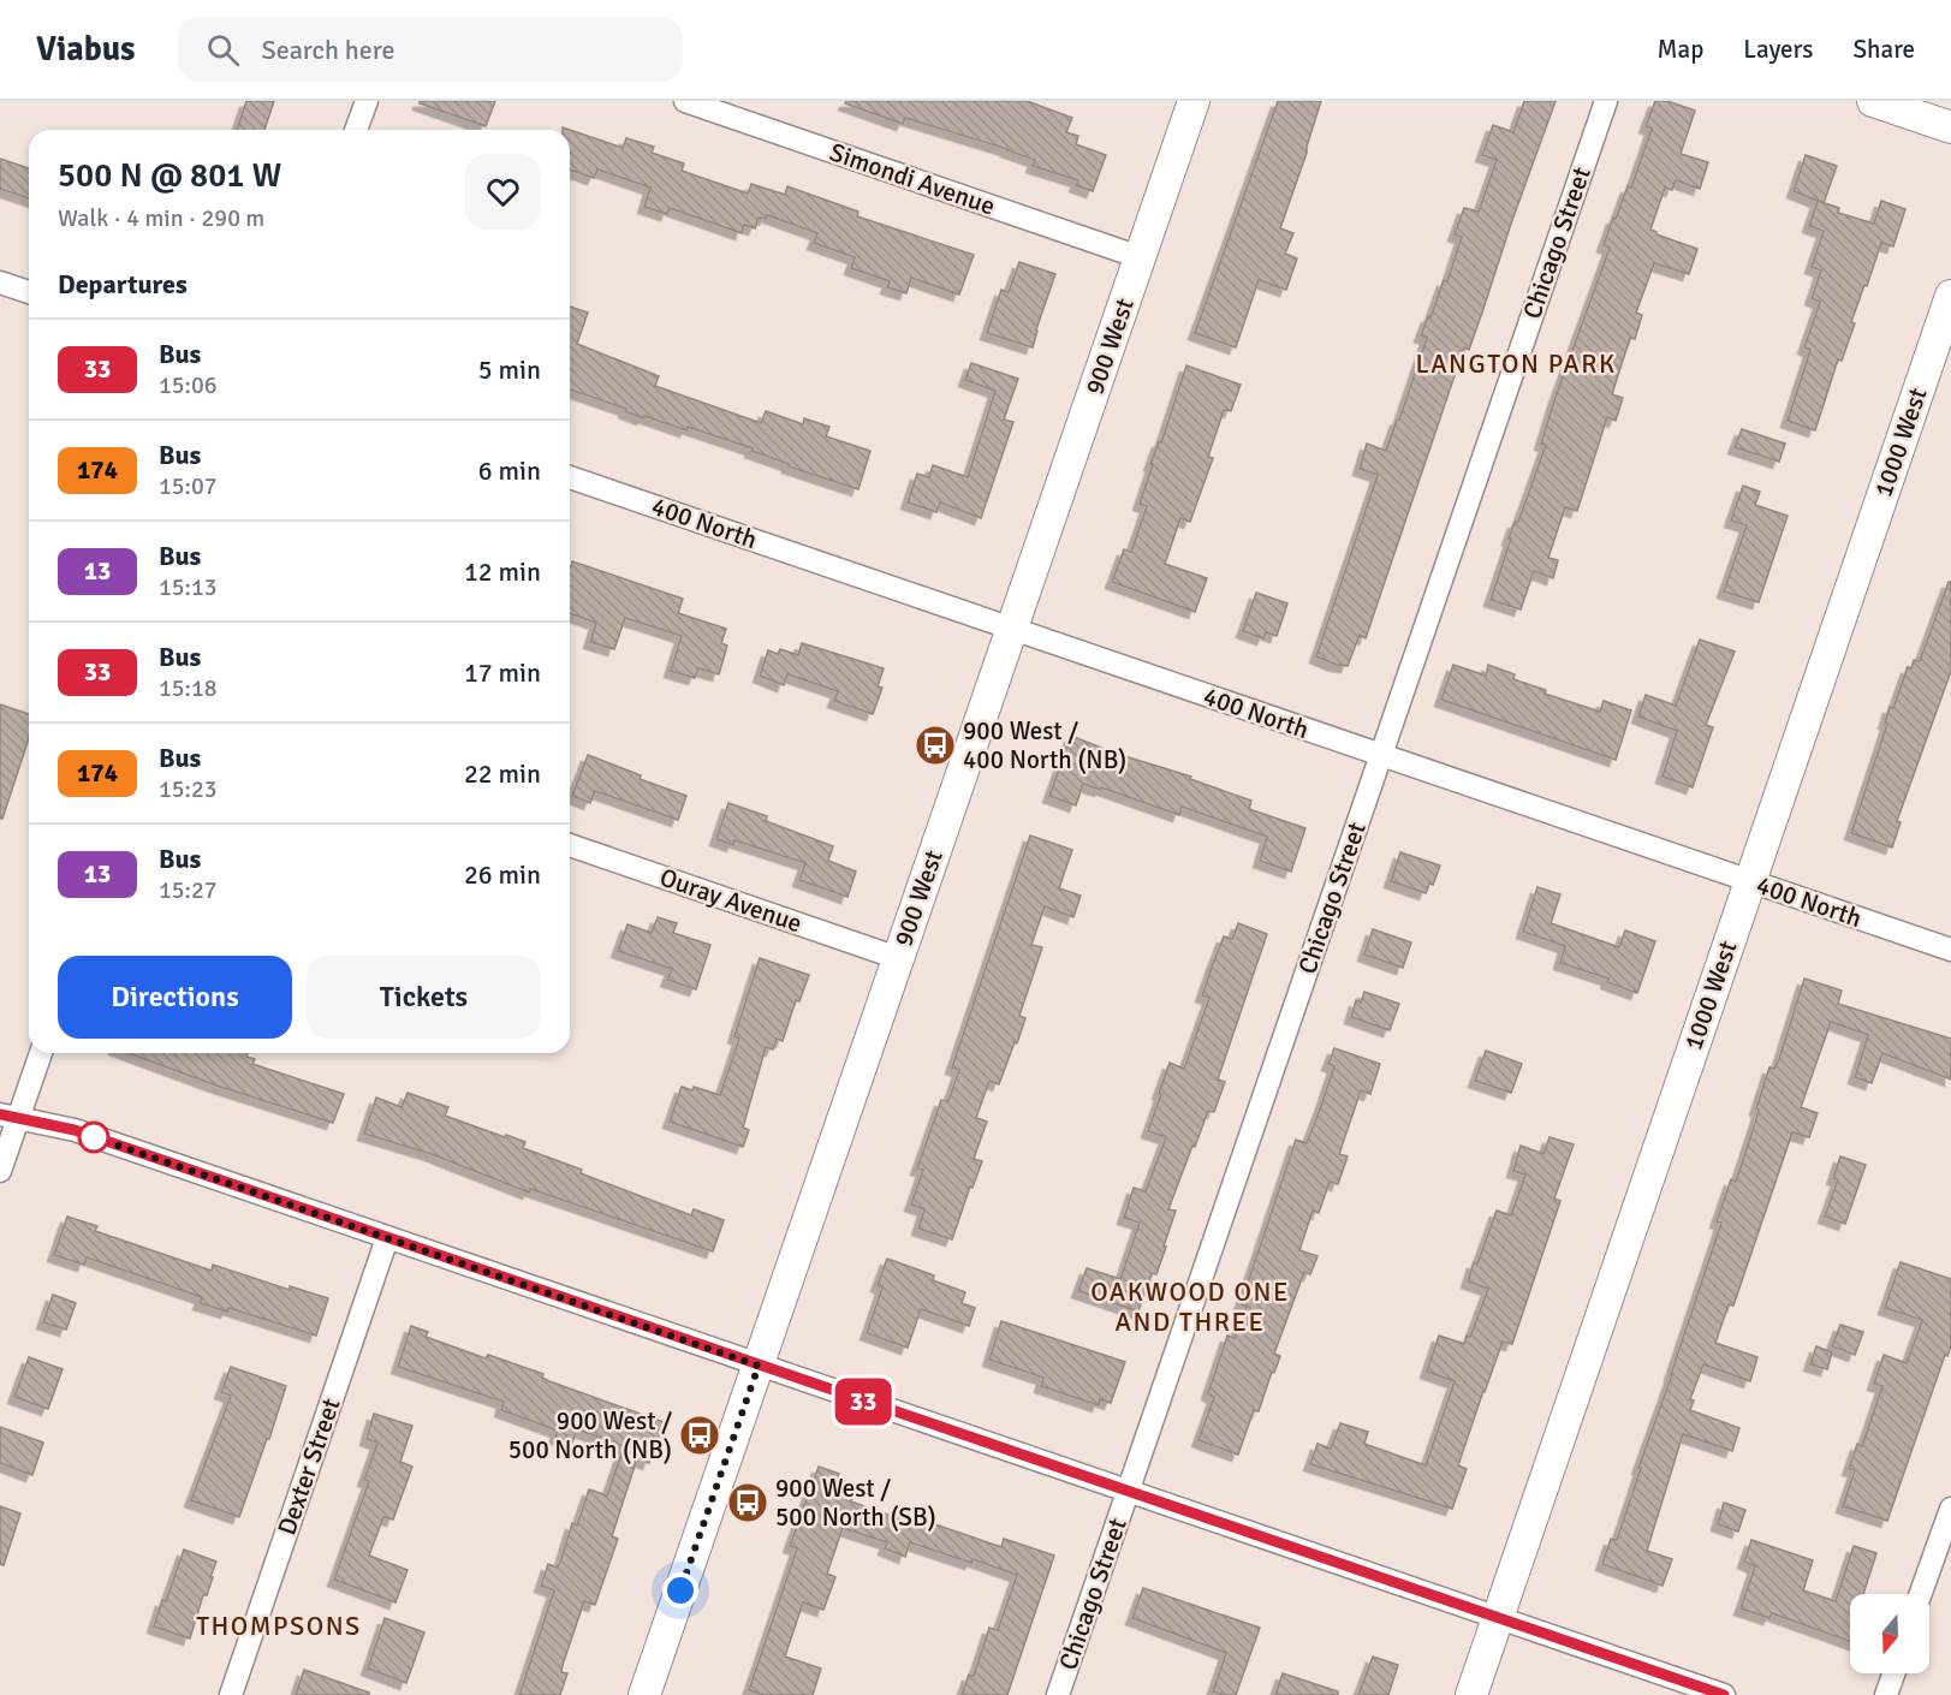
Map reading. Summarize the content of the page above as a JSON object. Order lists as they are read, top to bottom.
{
  "streets": {
    "main road": ["900 West", "1000 West"],
    "street": [
      "Simondi Avenue",
      "Chicago Street",
      "400 North",
      "Ouray Avenue",
      "Dexter Street"
    ]
  },
  "crossings": [
    ["Simondi Avenue", "900 West"],
    ["Chicago Street", "400 North"],
    ["900 West", "400 North"],
    ["900 West", "Ouray Avenue"],
    ["1000 West", "400 North"]
  ],
  "districts": ["LANGTON PARK", "OAKWOOD ONE AND THREE", "THOMPSONS"],
  "places": {
    "bus stop": ["900 West / 400 North (NB)", "900 West / 500 North (NB)", "900 West / 500 North (SB)"]
  },
  "lines": ["bus line 33"],
  "north": "bottom",
  "page": {
    "header": "Viabus",
    "search": "Search here",
    "nav": ["Map", "Layers", "Share"],
    "on_map": "33",
    "heading": [
      ["500 N @ 801 W", "Walk · 4 min · 290 m"],
      "Departures"
    ],
    "list": [
      {
        "mark": "33",
        "name": "Bus",
        "note": "15:06",
        "value": "5 min"
      },
      {
        "mark": "174",
        "name": "Bus",
        "note": "15:07",
        "value": "6 min"
      },
      {
        "mark": "13",
        "name": "Bus",
        "note": "15:13",
        "value": "12 min"
      },
      {
        "mark": "33",
        "name": "Bus",
        "note": "15:18",
        "value": "17 min"
      },
      {
        "mark": "174",
        "name": "Bus",
        "note": "15:23",
        "value": "22 min"
      },
      {
        "mark": "13",
        "name": "Bus",
        "note": "15:27",
        "value": "26 min"
      }
    ],
    "buttons": ["Directions", "Tickets"]
  }
}
